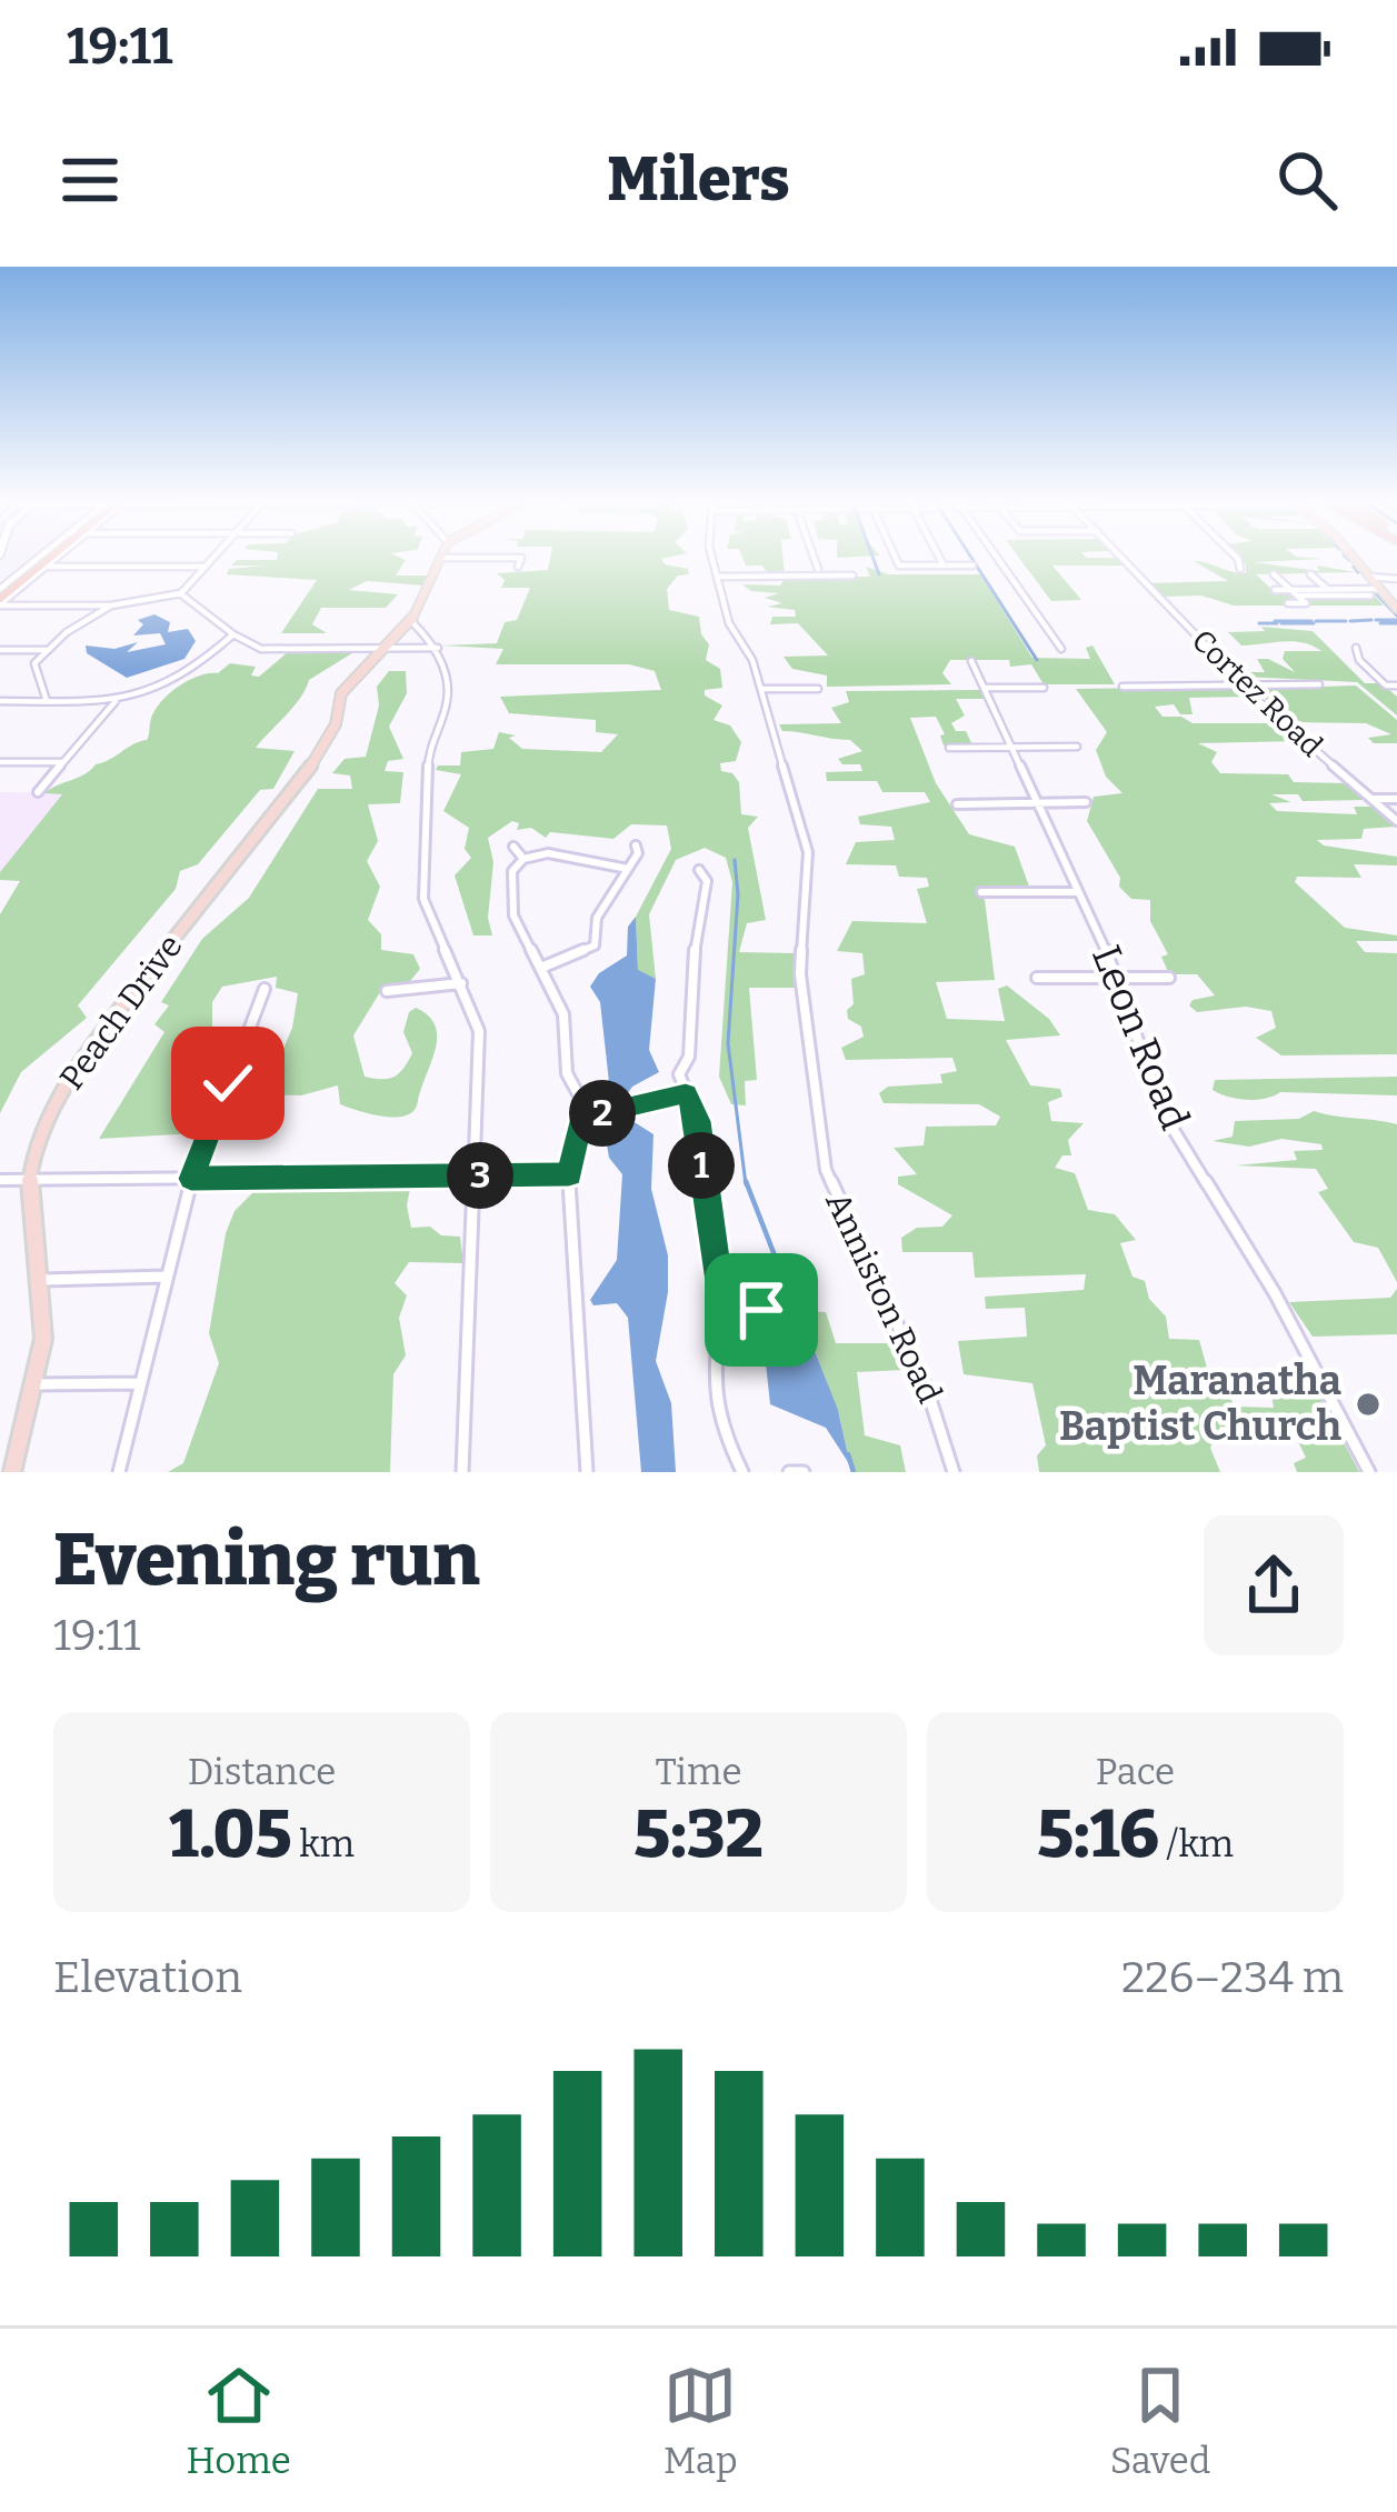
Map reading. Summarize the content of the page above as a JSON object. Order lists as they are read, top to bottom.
{
  "streets": {
    "main road": ["Peach Drive"],
    "street": ["Cortez Road", "Leon Road", "Anniston Road"]
  },
  "places": ["Maranatha Baptist Church"],
  "page": {
    "status": "19:11",
    "header": "Milers",
    "pins": ["2", "1", "3"],
    "heading": ["Evening run", "19:11"],
    "stats": [
      ["Distance", "1.05 km"],
      ["Time", "5:32"],
      ["Pace", "5:16 /km"]
    ],
    "chart": ["Elevation", "226–234 m"],
    "tabs": ["Home", "Map", "Saved"]
  }
}
